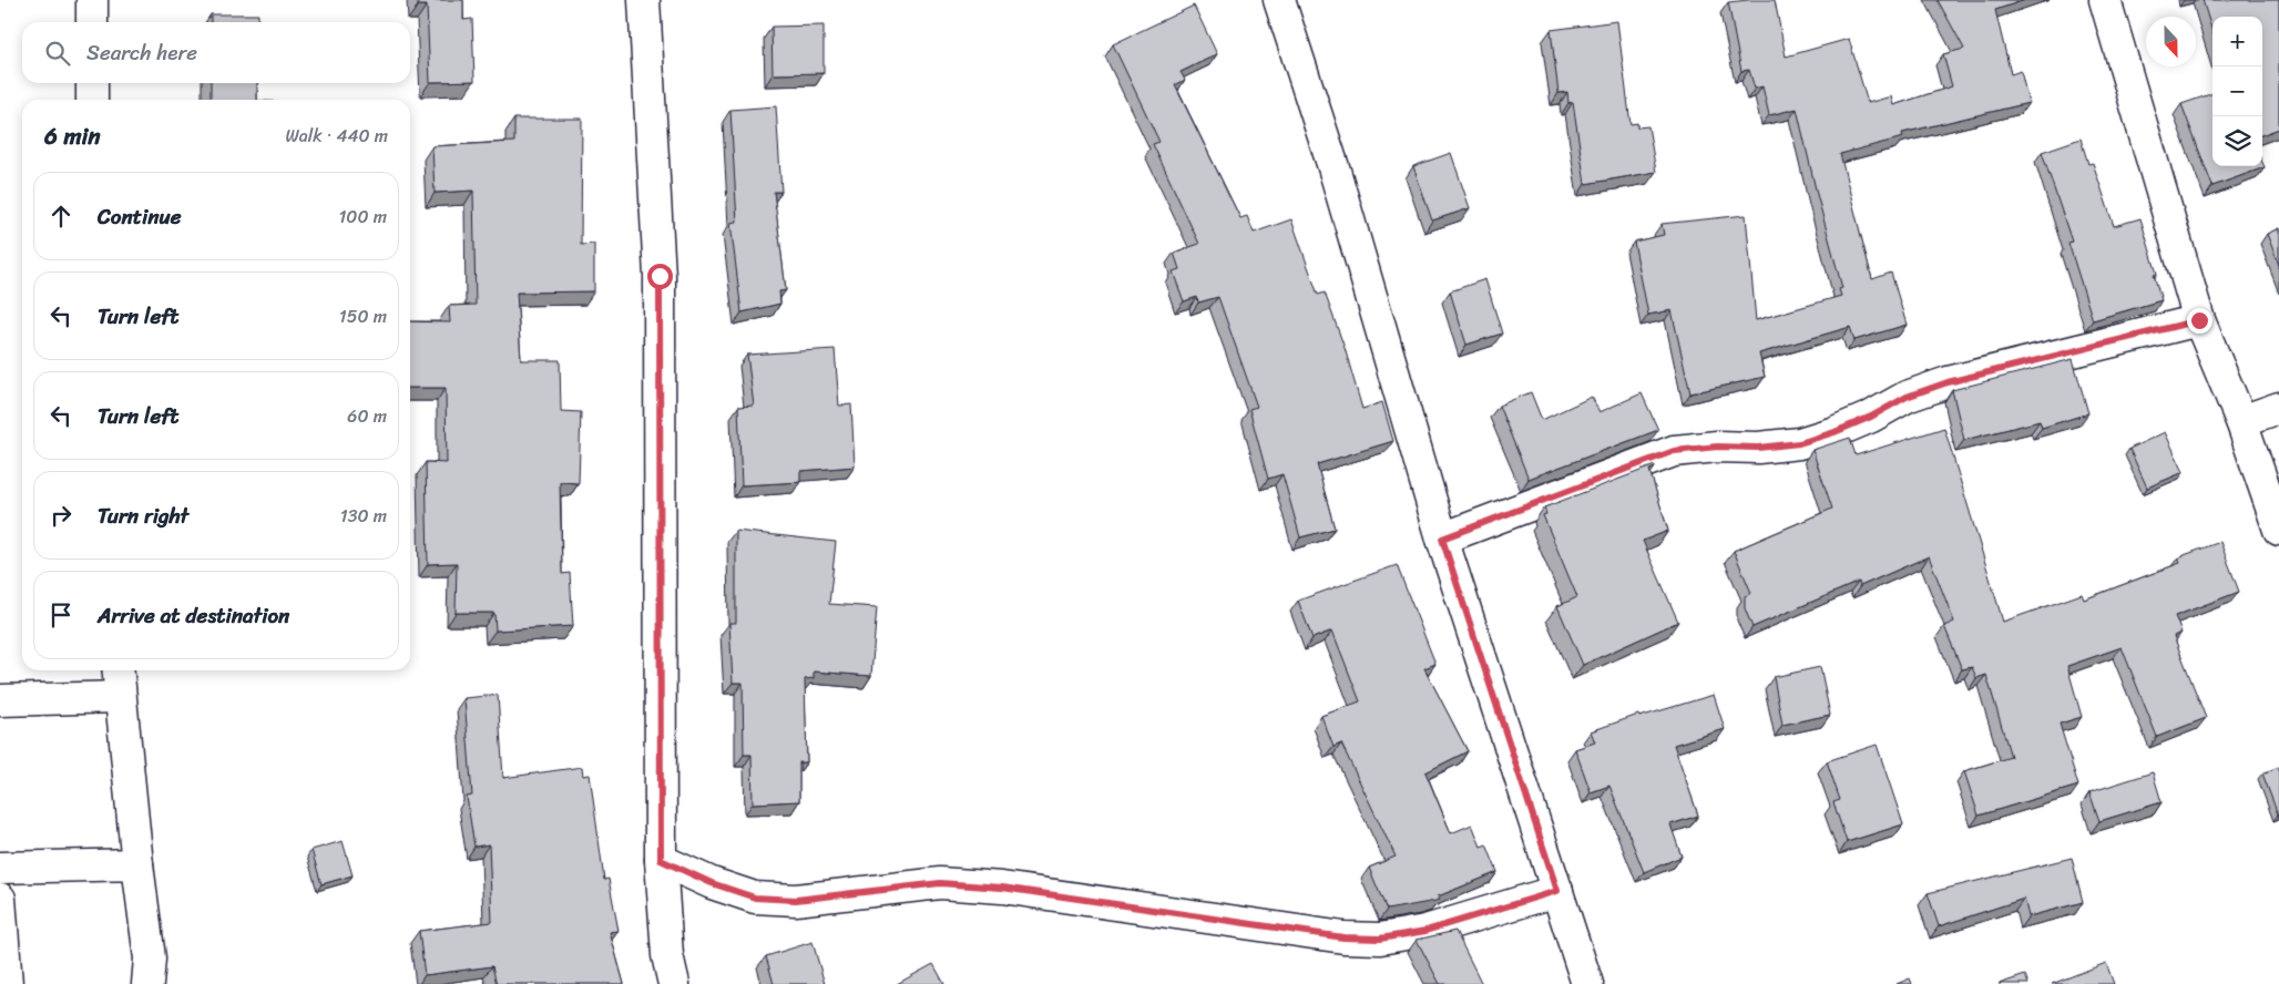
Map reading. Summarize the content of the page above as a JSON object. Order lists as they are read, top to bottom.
{
  "north": "bottom",
  "page": {
    "map_buttons": ["+", "−"],
    "search": "Search here",
    "heading": ["6 min", "Walk · 440 m"],
    "list": [
      ["Continue", "100 m"],
      ["Turn left", "150 m"],
      ["Turn left", "60 m"],
      ["Turn right", "130 m"],
      "Arrive at destination"
    ]
  }
}
